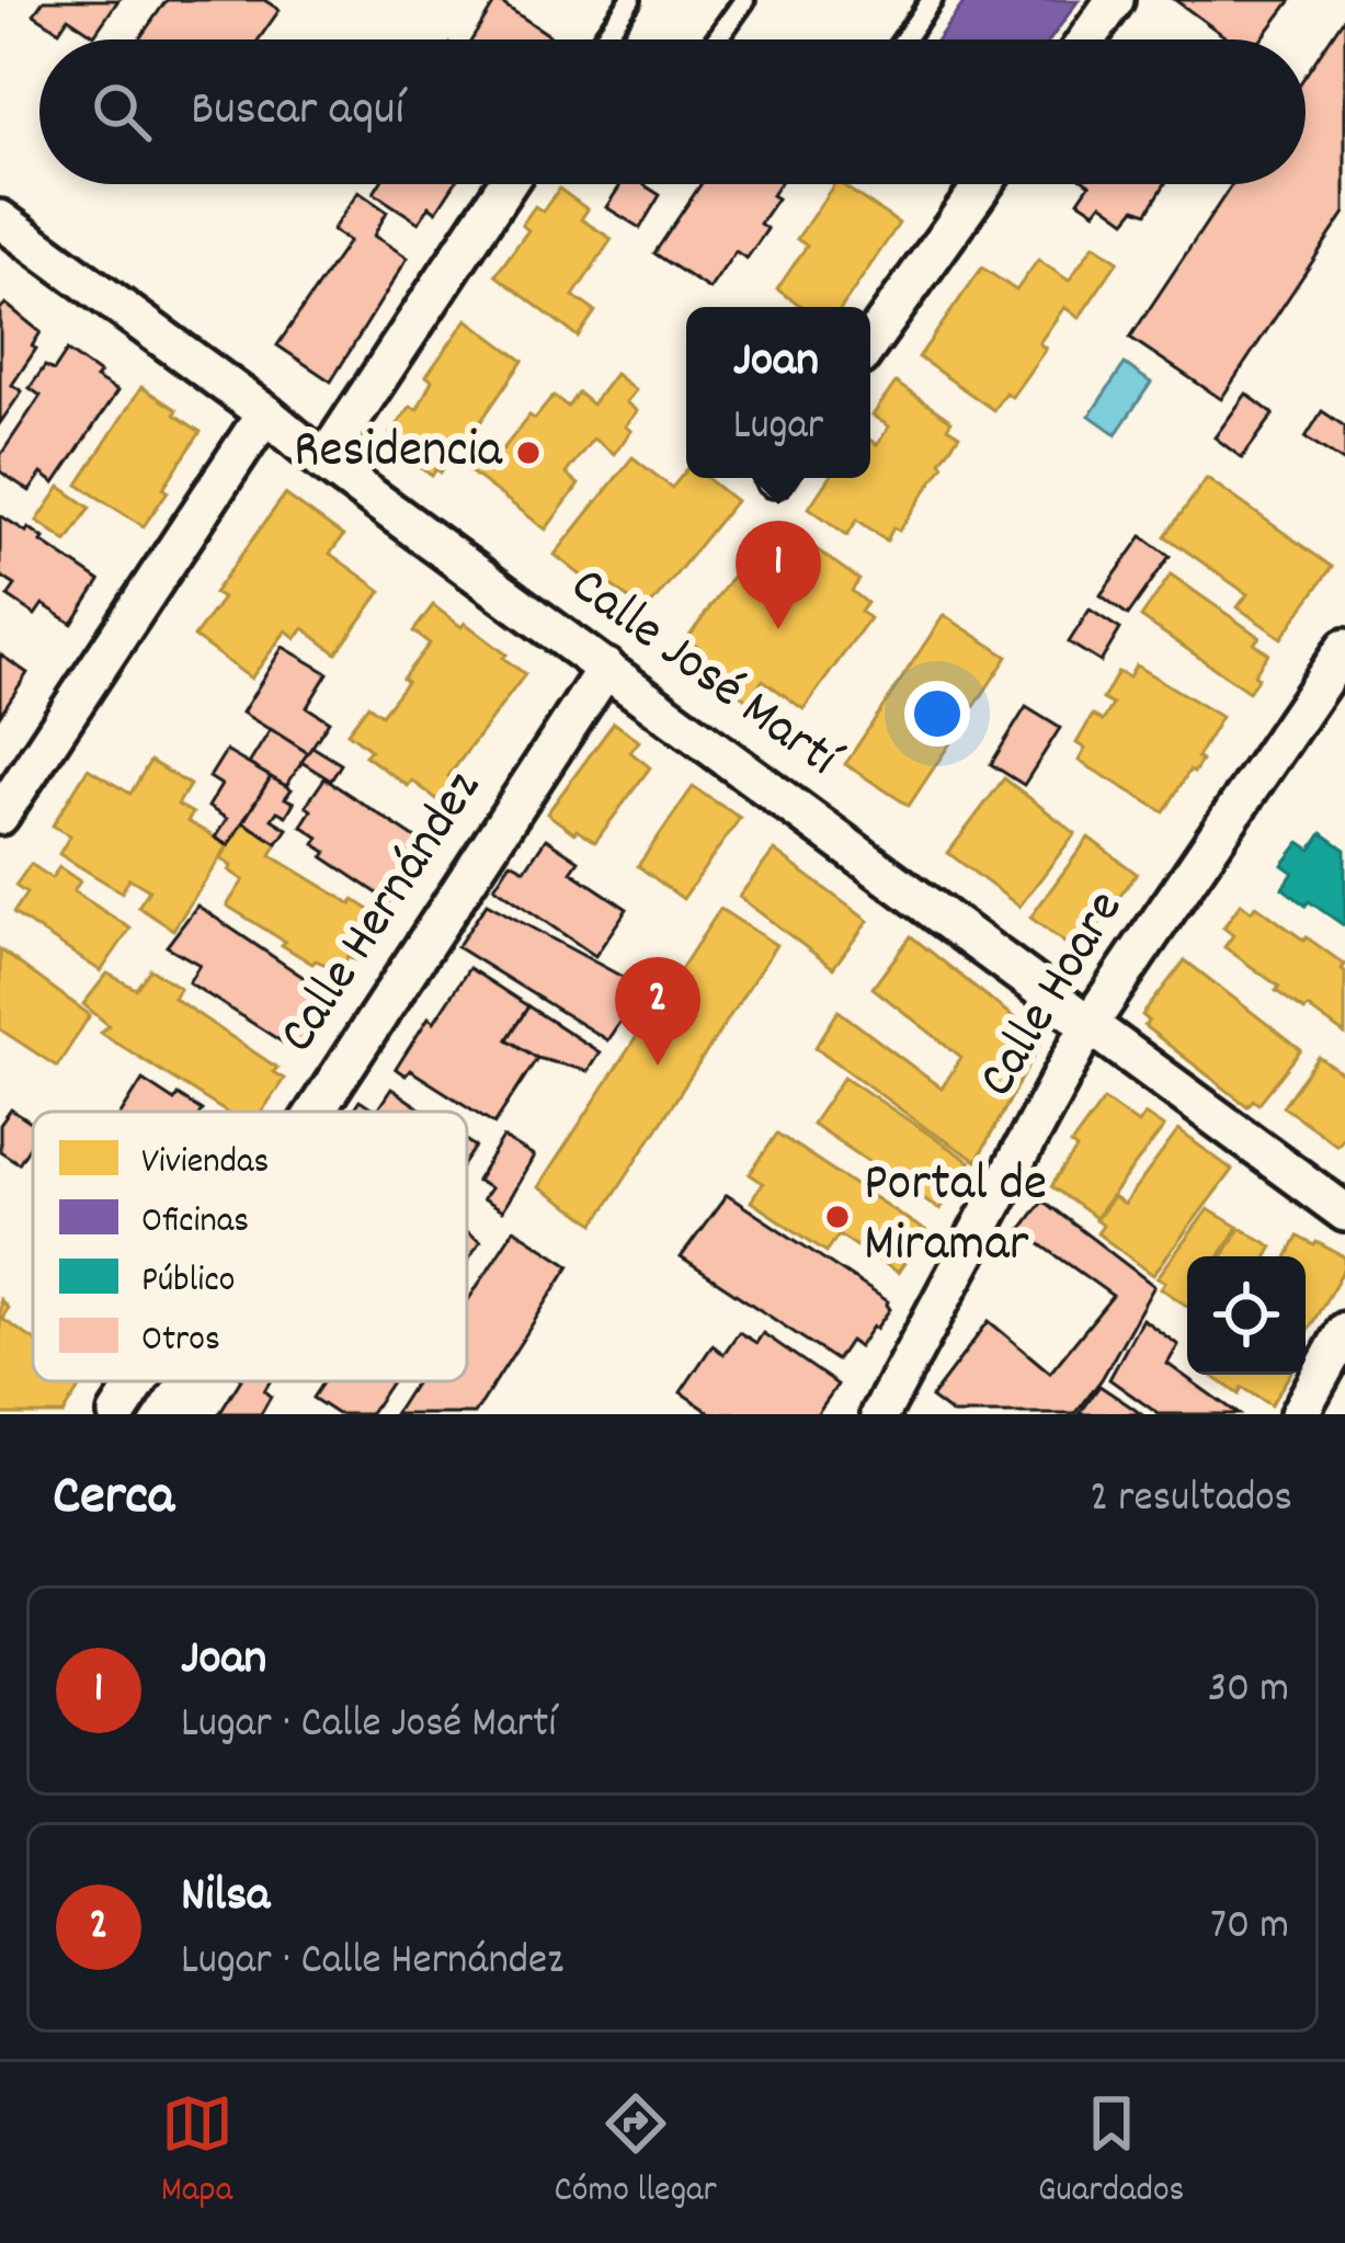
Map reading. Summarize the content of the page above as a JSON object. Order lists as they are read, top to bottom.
{
  "streets": {
    "street": ["Calle José Martí", "Calle Hernández", "Calle Hoare"]
  },
  "crossings": [
    ["Calle José Martí", "Calle Hernández"],
    ["Calle José Martí", "Calle Hoare"]
  ],
  "places": ["Residencia", "Portal de Miramar"],
  "legend": [
    "Viviendas",
    "Oficinas",
    "Público",
    "Otros"
  ],
  "page": {
    "search": "Buscar aquí",
    "popup": ["Joan", "Lugar"],
    "pins": ["1", "2"],
    "heading": ["Cerca", "2 resultados"],
    "list": [
      {
        "mark": "1",
        "name": "Joan",
        "note": "Lugar · Calle José Martí",
        "value": "30 m"
      },
      {
        "mark": "2",
        "name": "Nilsa",
        "note": "Lugar · Calle Hernández",
        "value": "70 m"
      }
    ],
    "nav": ["Mapa", "Cómo llegar", "Guardados"]
  }
}
